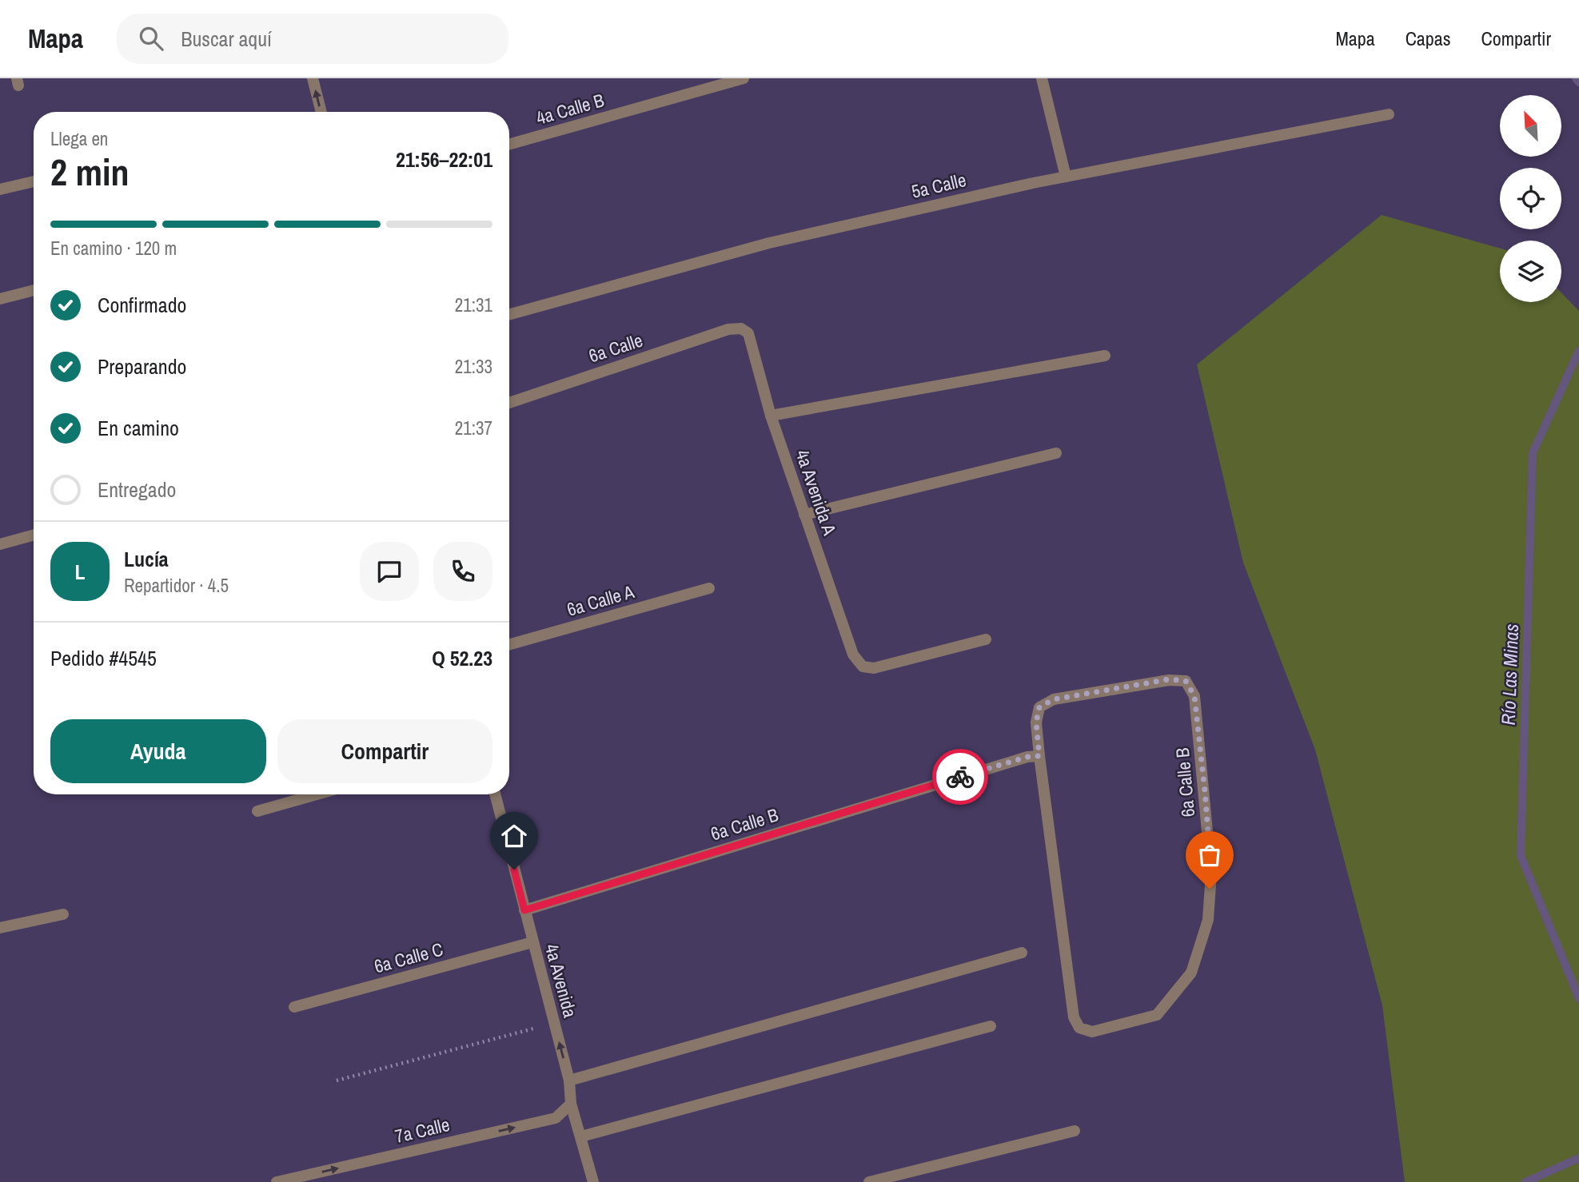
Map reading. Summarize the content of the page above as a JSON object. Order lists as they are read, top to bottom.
{
  "streets": {
    "street": [
      "4a Calle B",
      "5a Calle",
      "6a Calle",
      "4a Avenida A",
      "6a Calle A",
      "6a Calle B",
      "6a Calle C",
      "4a Avenida",
      "7a Calle"
    ]
  },
  "crossings": [
    ["6a Calle", "4a Avenida A"],
    ["6a Calle B", "4a Avenida"],
    ["6a Calle C", "4a Avenida"],
    ["4a Avenida", "7a Calle"]
  ],
  "one_way": ["7a Calle"],
  "water": ["Río Las Minas"],
  "north": "top left",
  "page": {
    "header": "Mapa",
    "search": "Buscar aquí",
    "nav": ["Mapa", "Capas", "Compartir"],
    "heading": ["2 min", "Llega en", "21:56–22:01"],
    "panel": [
      "Lucía",
      "Repartidor · 4.5",
      "Pedido #4545",
      "Q 52.23"
    ],
    "bar": "En camino · 120 m",
    "list": [
      ["Confirmado", "21:31"],
      ["Preparando", "21:33"],
      ["En camino", "21:37"],
      "Entregado"
    ],
    "round": "L",
    "buttons": ["Ayuda", "Compartir"]
  }
}
